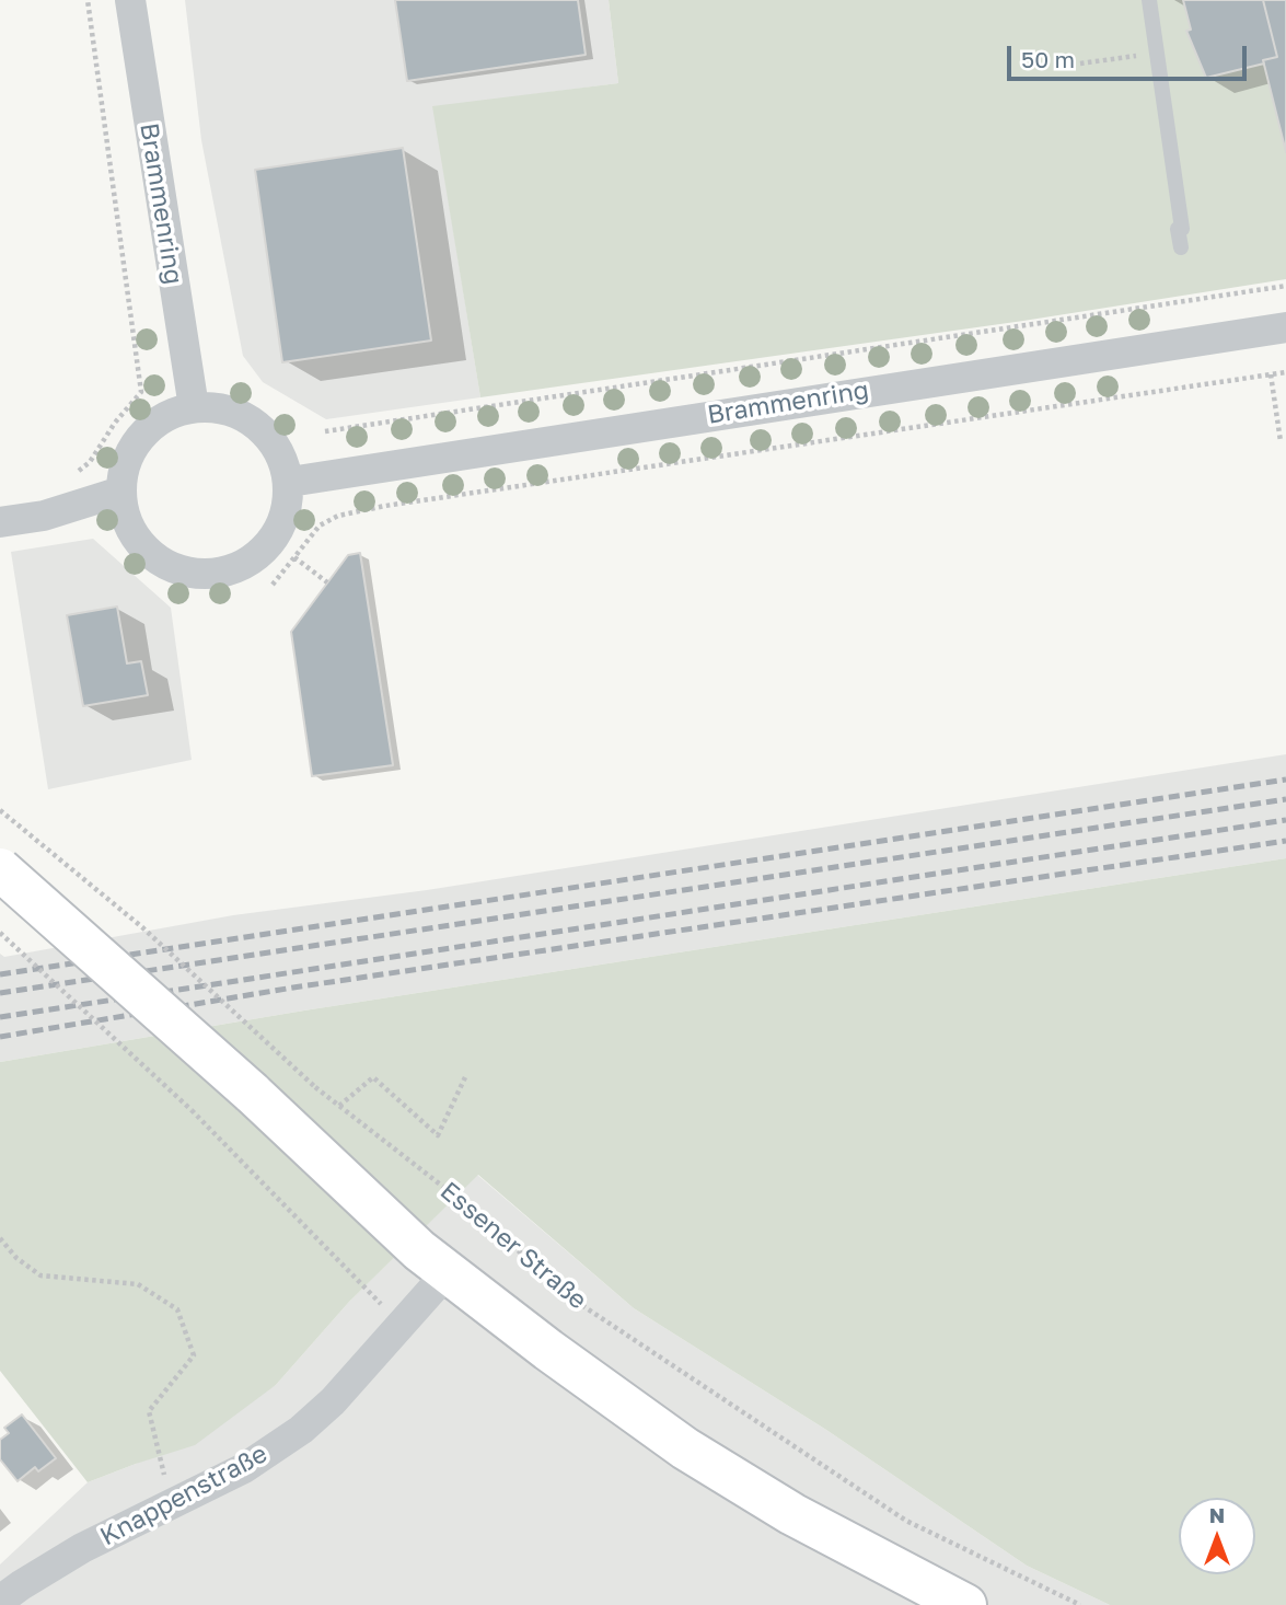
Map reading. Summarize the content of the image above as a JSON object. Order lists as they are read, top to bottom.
{
  "streets": {
    "street": ["Brammenring", "Knappenstraße"],
    "path": ["Essener Straße"]
  },
  "scale_bar": "50 m",
  "north": "top"
}
